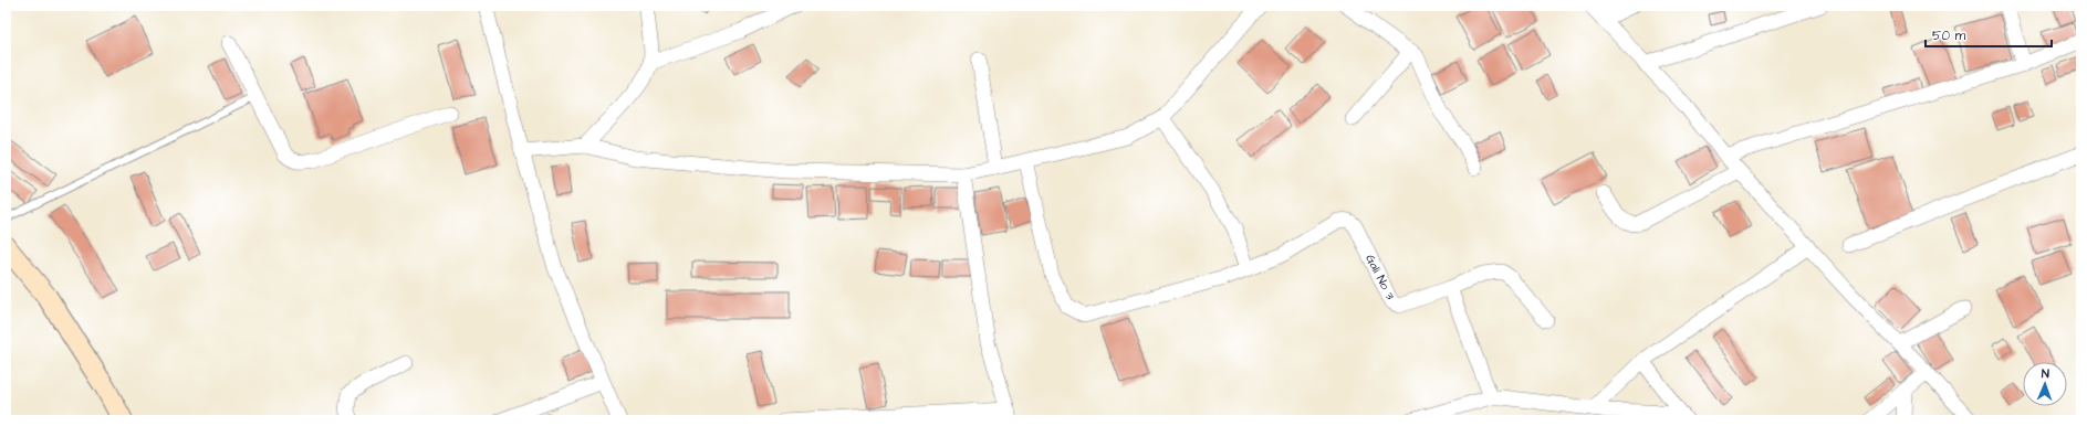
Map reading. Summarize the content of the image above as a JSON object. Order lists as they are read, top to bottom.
{
  "streets": {
    "street": ["Gali No 3"]
  },
  "scale_bar": "50 m",
  "north": "top"
}
